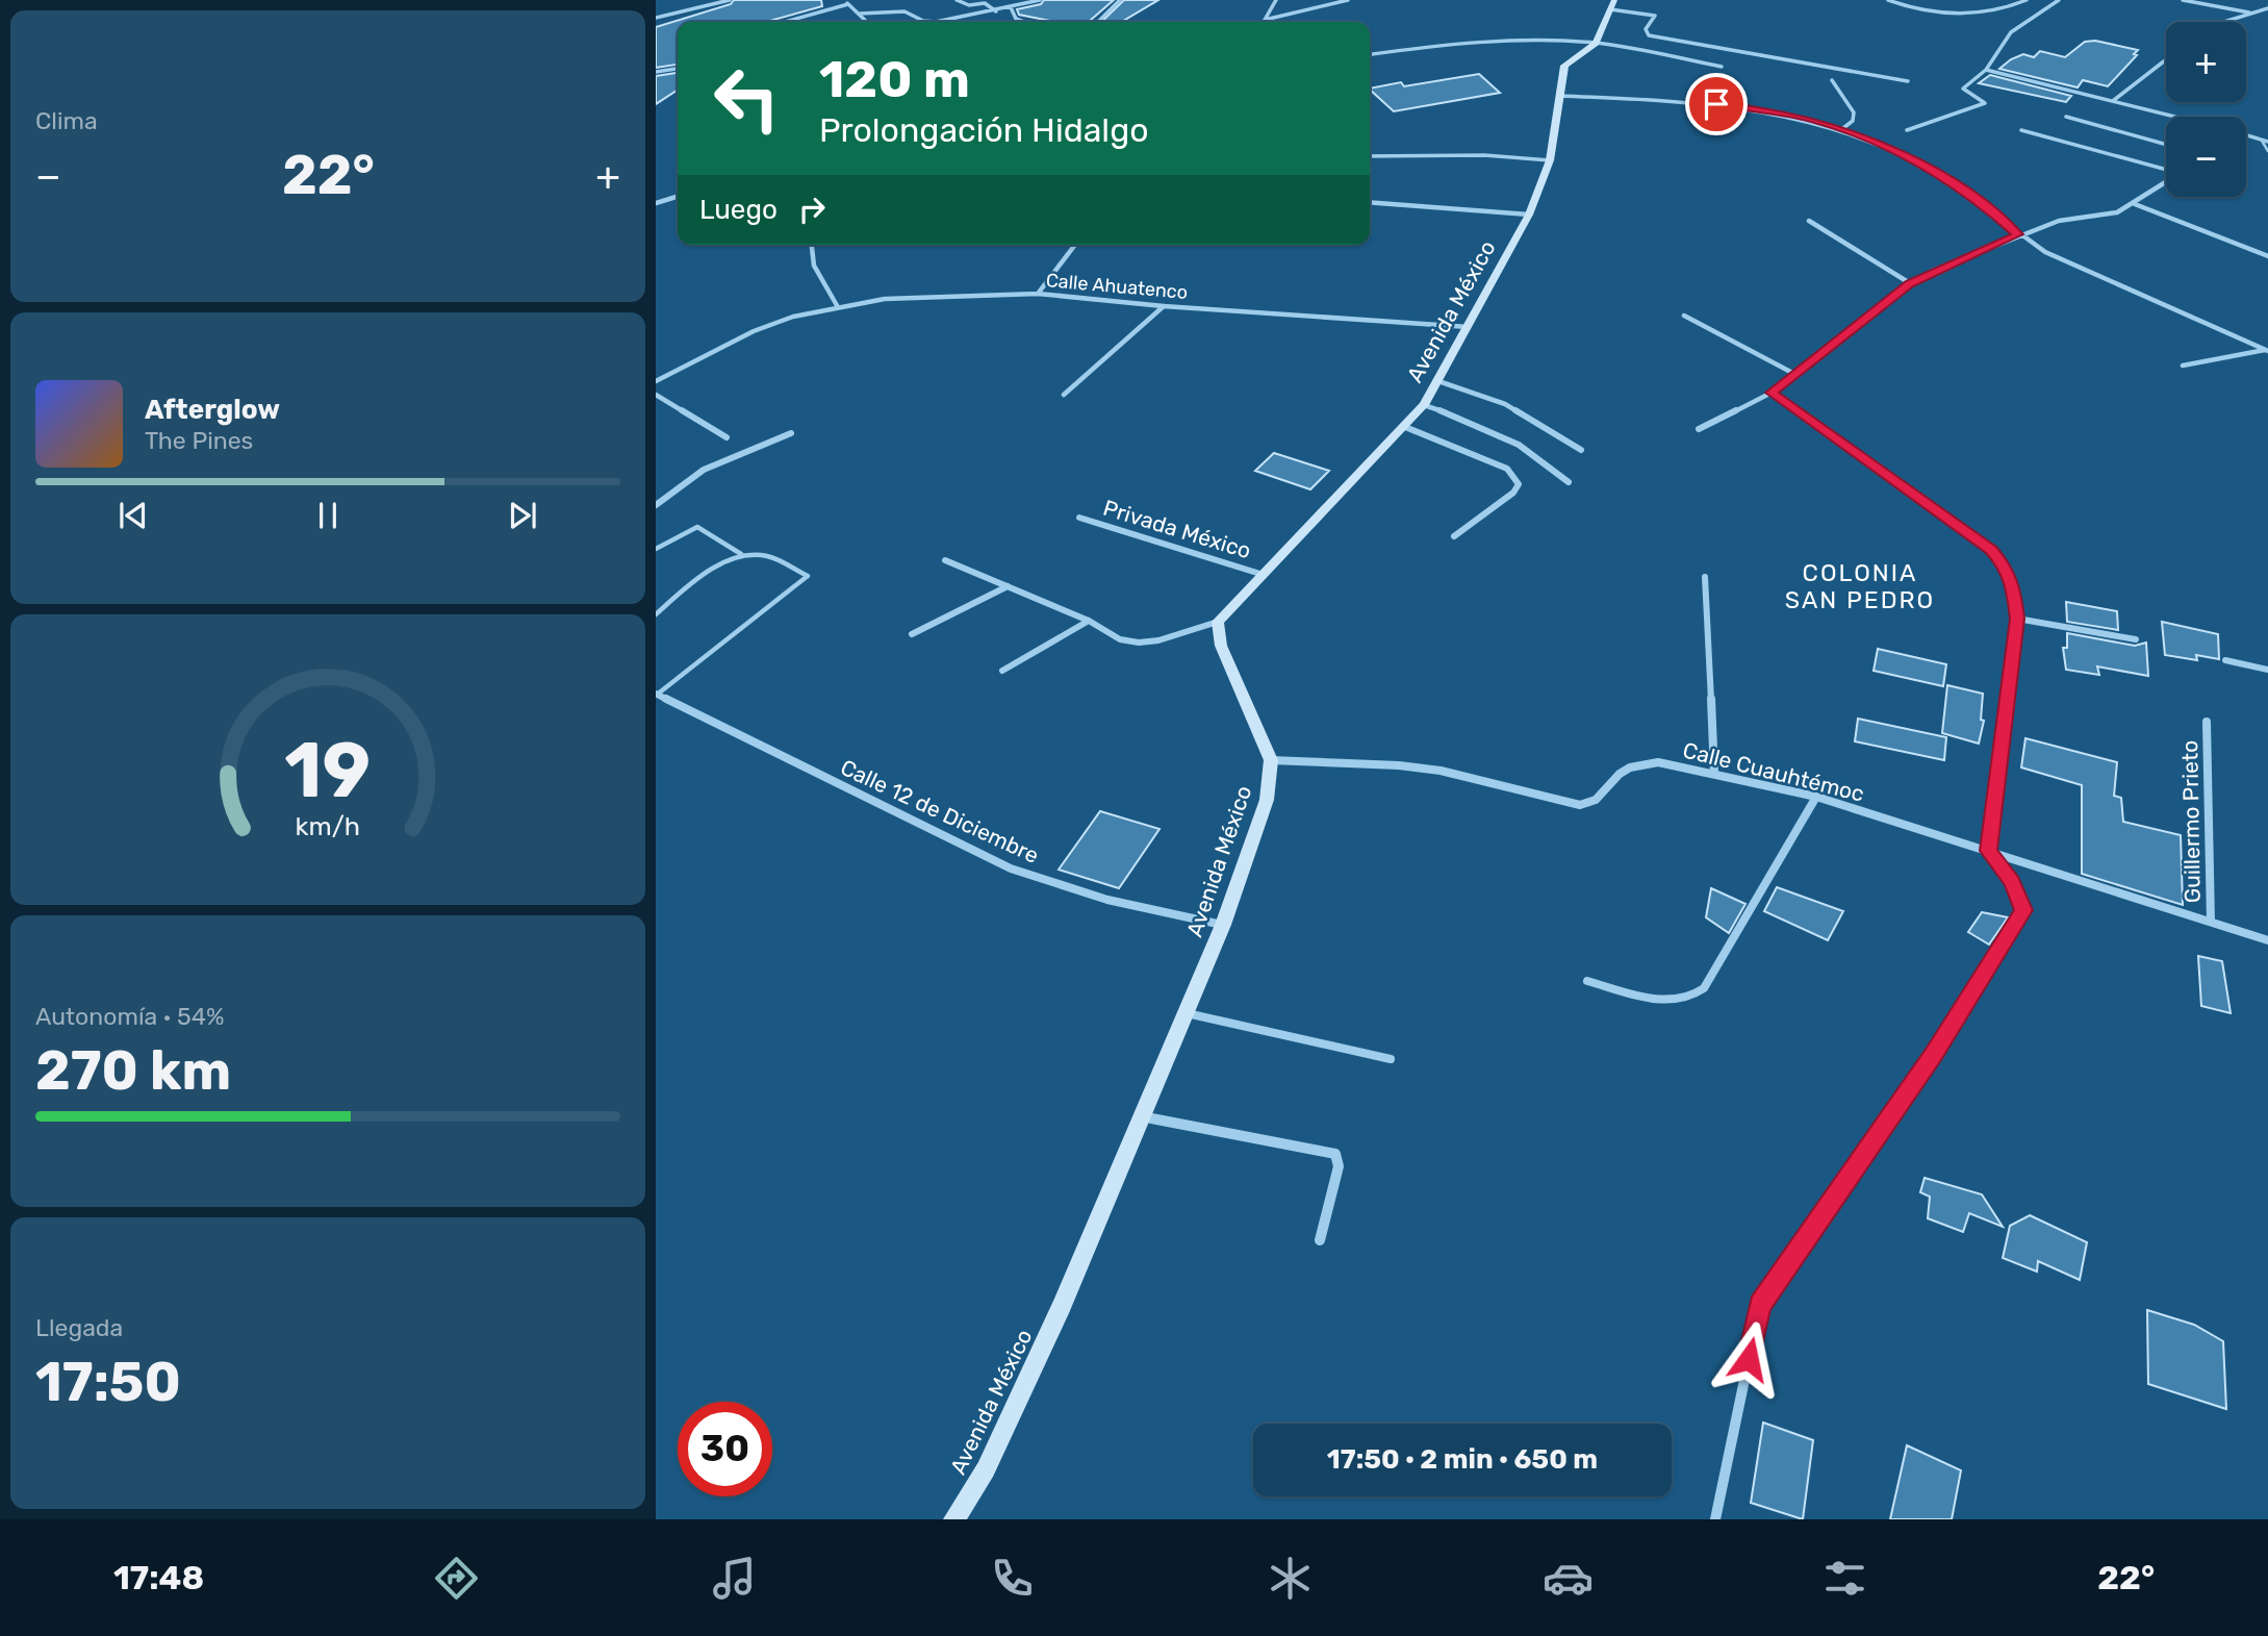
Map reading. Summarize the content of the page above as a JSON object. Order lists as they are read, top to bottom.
{
  "streets": {
    "main road": ["Avenida México"],
    "street": [
      "Calle Ahuatenco",
      "Privada México",
      "Calle Cuauhtémoc",
      "Calle 12 de Diciembre",
      "Guillermo Prieto"
    ]
  },
  "crossings": [
    ["Calle Ahuatenco", "Avenida México"],
    ["Avenida México", "Privada México"],
    ["Avenida México", "Calle Cuauhtémoc"],
    ["Avenida México", "Calle 12 de Diciembre"],
    ["Calle Cuauhtémoc", "Guillermo Prieto"]
  ],
  "districts": ["COLONIA SAN PEDRO"],
  "page": {
    "tile": [
      "Clima",
      ["Autonomía · 54%", "270 km"],
      ["Llegada", "17:50"]
    ],
    "map_buttons": ["+", "−"],
    "turn": ["120 m", "Prolongación Hidalgo"],
    "heat": ["−", "22°", "+"],
    "then": "Luego",
    "song": ["Afterglow", "The Pines"],
    "limit": "30",
    "trip": "17:50 · 2 min · 650 m",
    "tabs": ["17:48", "22°"],
    "gauge": ["19", "km/h"]
  }
}
